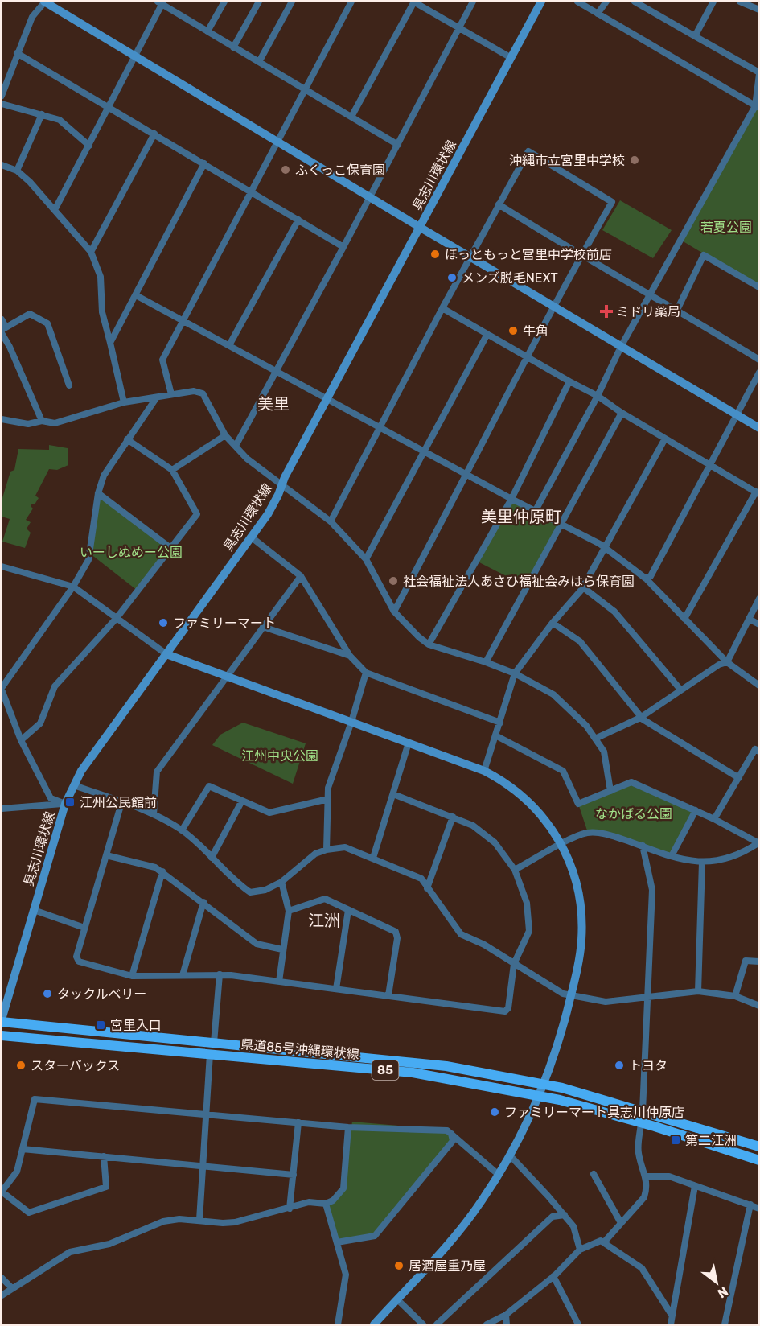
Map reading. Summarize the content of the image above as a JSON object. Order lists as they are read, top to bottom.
{
  "streets": {
    "main road": ["県道85号沖縄環状線", "85"],
    "street": ["具志川環状線"]
  },
  "crossings": [
    ["具志川環状線", "県道85号沖縄環状線"]
  ],
  "districts": ["美里", "美里仲原町", "江洲"],
  "parks": [
    "若夏公園",
    "いーしぬめー公園",
    "江州中央公園",
    "なかばる公園"
  ],
  "places": {
    "other": [
      "沖縄市立宮里中学校",
      "ふくっこ保育園",
      "ほっともっと宮里中学校前店",
      "メンズ脱毛NEXT",
      "牛角",
      "社会福祉法人あさひ福祉会みはら保育園",
      "ファミリーマート",
      "タックルベリー",
      "スターバックス",
      "トヨタ",
      "ファミリーマート具志川仲原店",
      "居酒屋重乃屋"
    ],
    "health": ["ミドリ薬局"],
    "transit": ["江州公民館前", "宮里入口", "第二江洲"]
  },
  "north": "bottom right"
}
